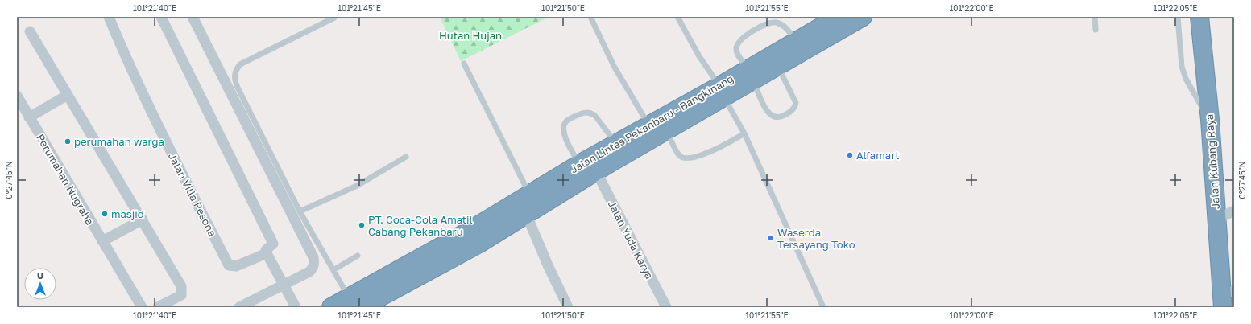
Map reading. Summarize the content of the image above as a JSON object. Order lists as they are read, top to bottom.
{
  "streets": {
    "highway": ["Jalan Lintas Pekanbaru - Bangkinang", "Jalan Kubang Raya"],
    "street": ["Perumahan Nugraha", "Jalan Villa Pesona", "Jalan Yuda Karya"]
  },
  "crossings": [
    ["Jalan Lintas Pekanbaru - Bangkinang", "Jalan Yuda Karya"]
  ],
  "parks": ["Hutan Hujan"],
  "places": [
    "perumahan warga",
    "Alfamart",
    "masjid",
    "PT. Coca-Cola Amatil Cabang Pekanbaru",
    "Waserda Tersayang Toko"
  ],
  "north": "top",
  "coordinates": [
    "101°21'40\"E",
    "101°21'45\"E",
    "101°21'50\"E",
    "101°21'55\"E",
    "101°22'00\"E",
    "101°22'05\"E",
    "0°27'45\"N"
  ]
}
